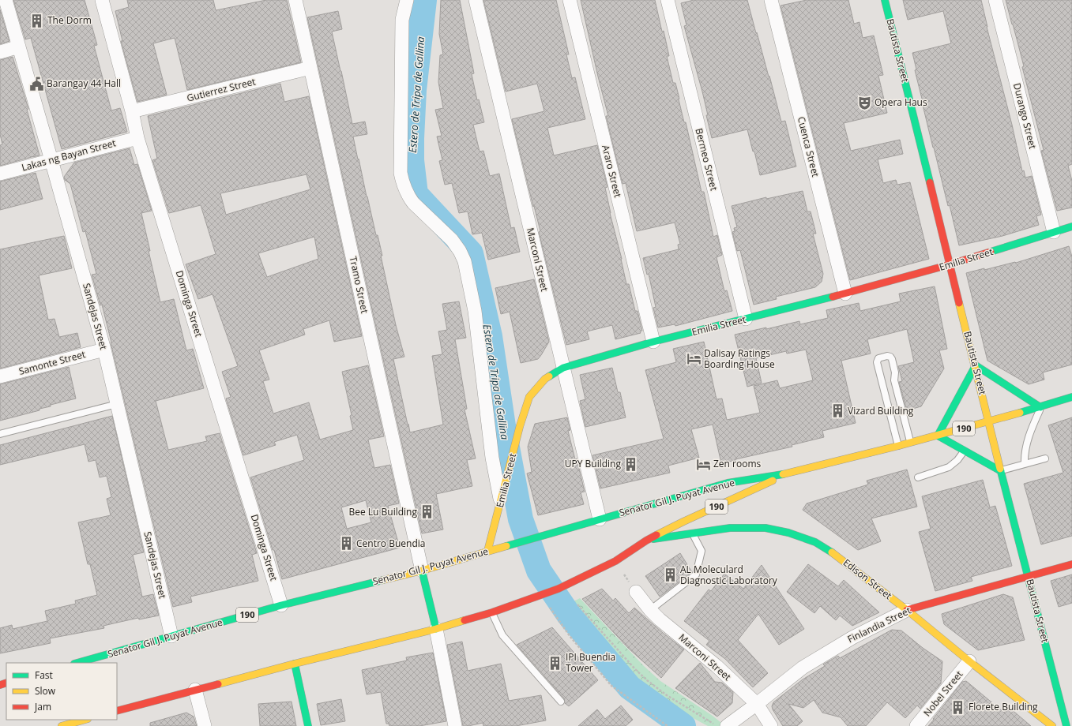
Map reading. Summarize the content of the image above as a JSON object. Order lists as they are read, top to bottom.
{
  "streets": {
    "main road": [
      "Bautista Street",
      "Emilia Street",
      "190",
      "Senator Gil J. Puyat Avenue",
      "Edison Street",
      "Finlandia Street"
    ],
    "street": [
      "Gutierrez Street",
      "Durango Street",
      "Cuenca Street",
      "Lakas ng Bayan Street",
      "Bermeo Street",
      "Araro Street",
      "Marconi Street",
      "Tramo Street",
      "Dominga Street",
      "Sandejas Street",
      "Samonte Street",
      "Nobel Street"
    ]
  },
  "crossings": [
    ["Bautista Street", "Emilia Street"],
    ["Bautista Street", "Senator Gil J. Puyat Avenue"],
    ["Bautista Street", "Finlandia Street"],
    ["Gutierrez Street", "Tramo Street"],
    ["Gutierrez Street", "Dominga Street"],
    ["Durango Street", "Emilia Street"],
    ["Cuenca Street", "Emilia Street"],
    ["Lakas ng Bayan Street", "Dominga Street"],
    ["Lakas ng Bayan Street", "Sandejas Street"],
    ["Bermeo Street", "Emilia Street"],
    ["Araro Street", "Emilia Street"],
    ["Marconi Street", "Emilia Street"],
    ["Marconi Street", "Senator Gil J. Puyat Avenue"],
    ["Marconi Street", "Finlandia Street"],
    ["Emilia Street", "Senator Gil J. Puyat Avenue"],
    ["Tramo Street", "Senator Gil J. Puyat Avenue"],
    ["Dominga Street", "Senator Gil J. Puyat Avenue"],
    ["Sandejas Street", "Samonte Street"],
    ["Sandejas Street", "Senator Gil J. Puyat Avenue"],
    ["Senator Gil J. Puyat Avenue", "Edison Street"],
    ["Edison Street", "Finlandia Street"],
    ["Edison Street", "Nobel Street"]
  ],
  "water": ["Estero de Tripa de Gallina"],
  "places": {
    "building": [
      "The Dorm",
      "Vizard Building",
      "UPY Building",
      "Bee Lu Building",
      "Centro Buendia",
      "AL Moleculard Diagnostic Laboratory",
      "IPI Buendia Tower",
      "Florete Building"
    ],
    "public building": ["Barangay 44 Hall"],
    "theatre": ["Opera Haus"],
    "hotel": ["Dalisay Ratings Boarding House", "Zen rooms"]
  },
  "legend": ["Fast", "Slow", "Jam"]
}
